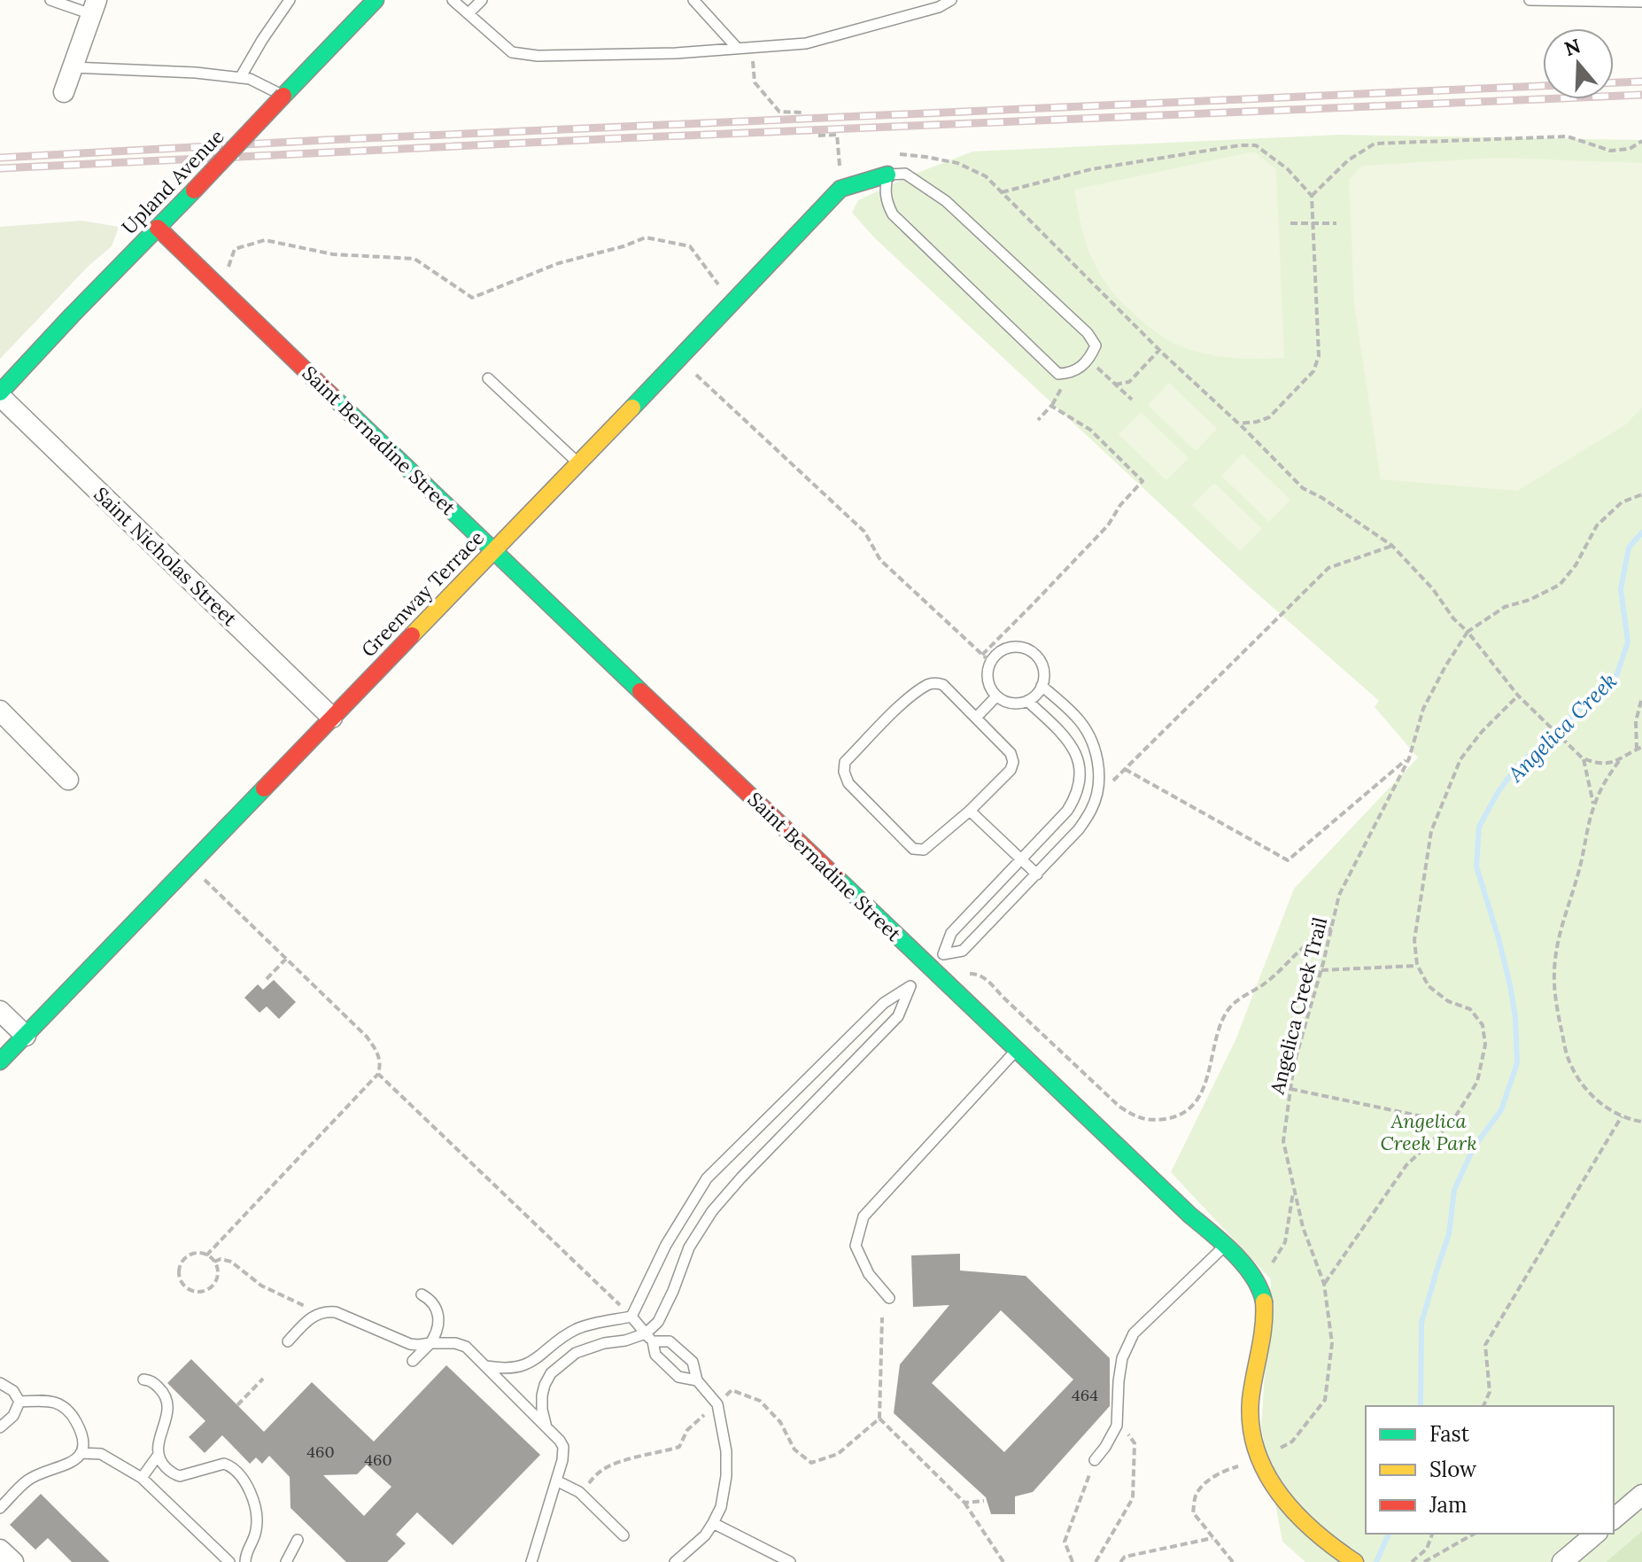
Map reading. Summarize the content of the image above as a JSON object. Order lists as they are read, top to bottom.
{
  "streets": {
    "street": [
      "Upland Avenue",
      "Saint Bernadine Street",
      "Saint Nicholas Street",
      "Greenway Terrace"
    ],
    "path": ["Angelica Creek Trail"]
  },
  "crossings": [
    ["Upland Avenue", "Saint Bernadine Street"],
    ["Upland Avenue", "Saint Nicholas Street"],
    ["Saint Bernadine Street", "Greenway Terrace"],
    ["Saint Nicholas Street", "Greenway Terrace"]
  ],
  "water": ["Angelica Creek"],
  "parks": ["Angelica Creek Park"],
  "house_numbers": ["464", "460", "460"],
  "legend": ["Fast", "Slow", "Jam"],
  "north": "top"
}
